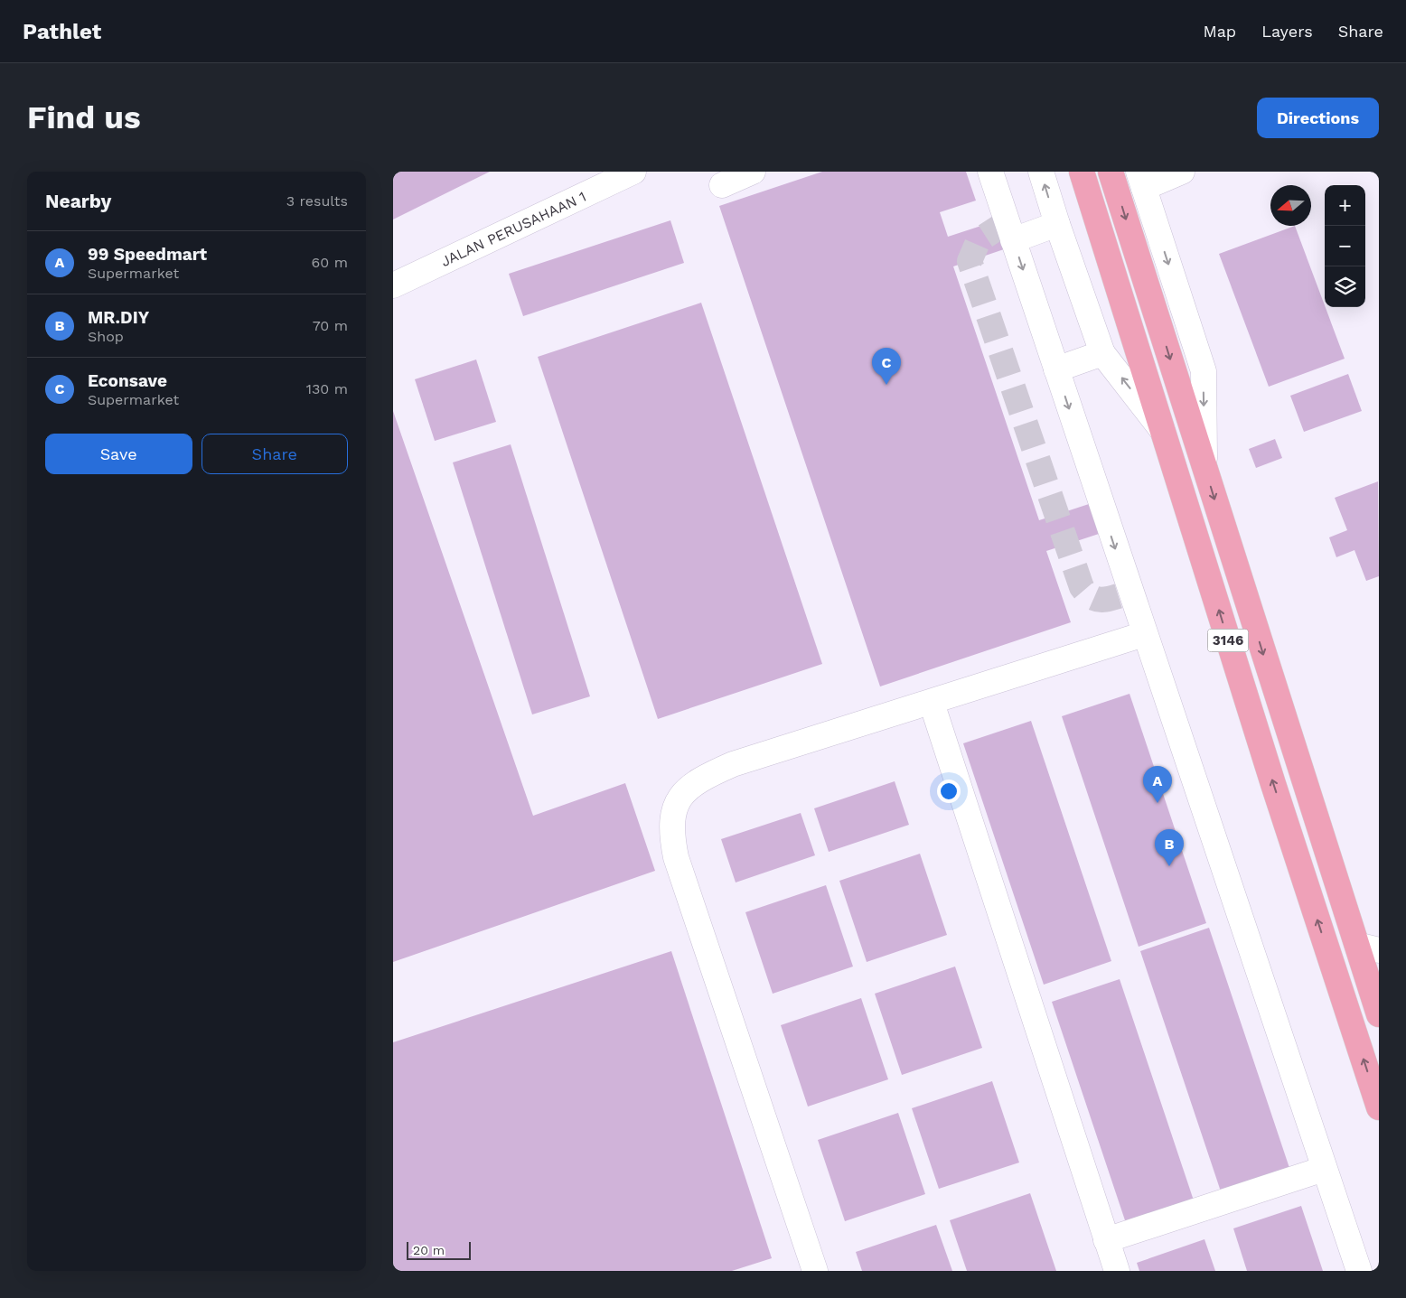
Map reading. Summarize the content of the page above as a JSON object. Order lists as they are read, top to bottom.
{
  "streets": {
    "main road": ["3146"],
    "street": ["JALAN PERUSAHAAN 1"]
  },
  "scale_bar": "20 m",
  "north": "left",
  "page": {
    "header": "Pathlet",
    "nav": ["Map", "Layers", "Share"],
    "buttons": [
      "Directions",
      ["Save", "Share"]
    ],
    "title": "Find us",
    "heading": ["Nearby", "3 results"],
    "map_buttons": ["+", "−"],
    "list": [
      {
        "mark": "A",
        "name": "99 Speedmart",
        "note": "Supermarket",
        "value": "60 m"
      },
      {
        "mark": "B",
        "name": "MR.DIY",
        "note": "Shop",
        "value": "70 m"
      },
      {
        "mark": "C",
        "name": "Econsave",
        "note": "Supermarket",
        "value": "130 m"
      }
    ],
    "pins": ["C", "A", "B"],
    "scale": "20 m"
  }
}
